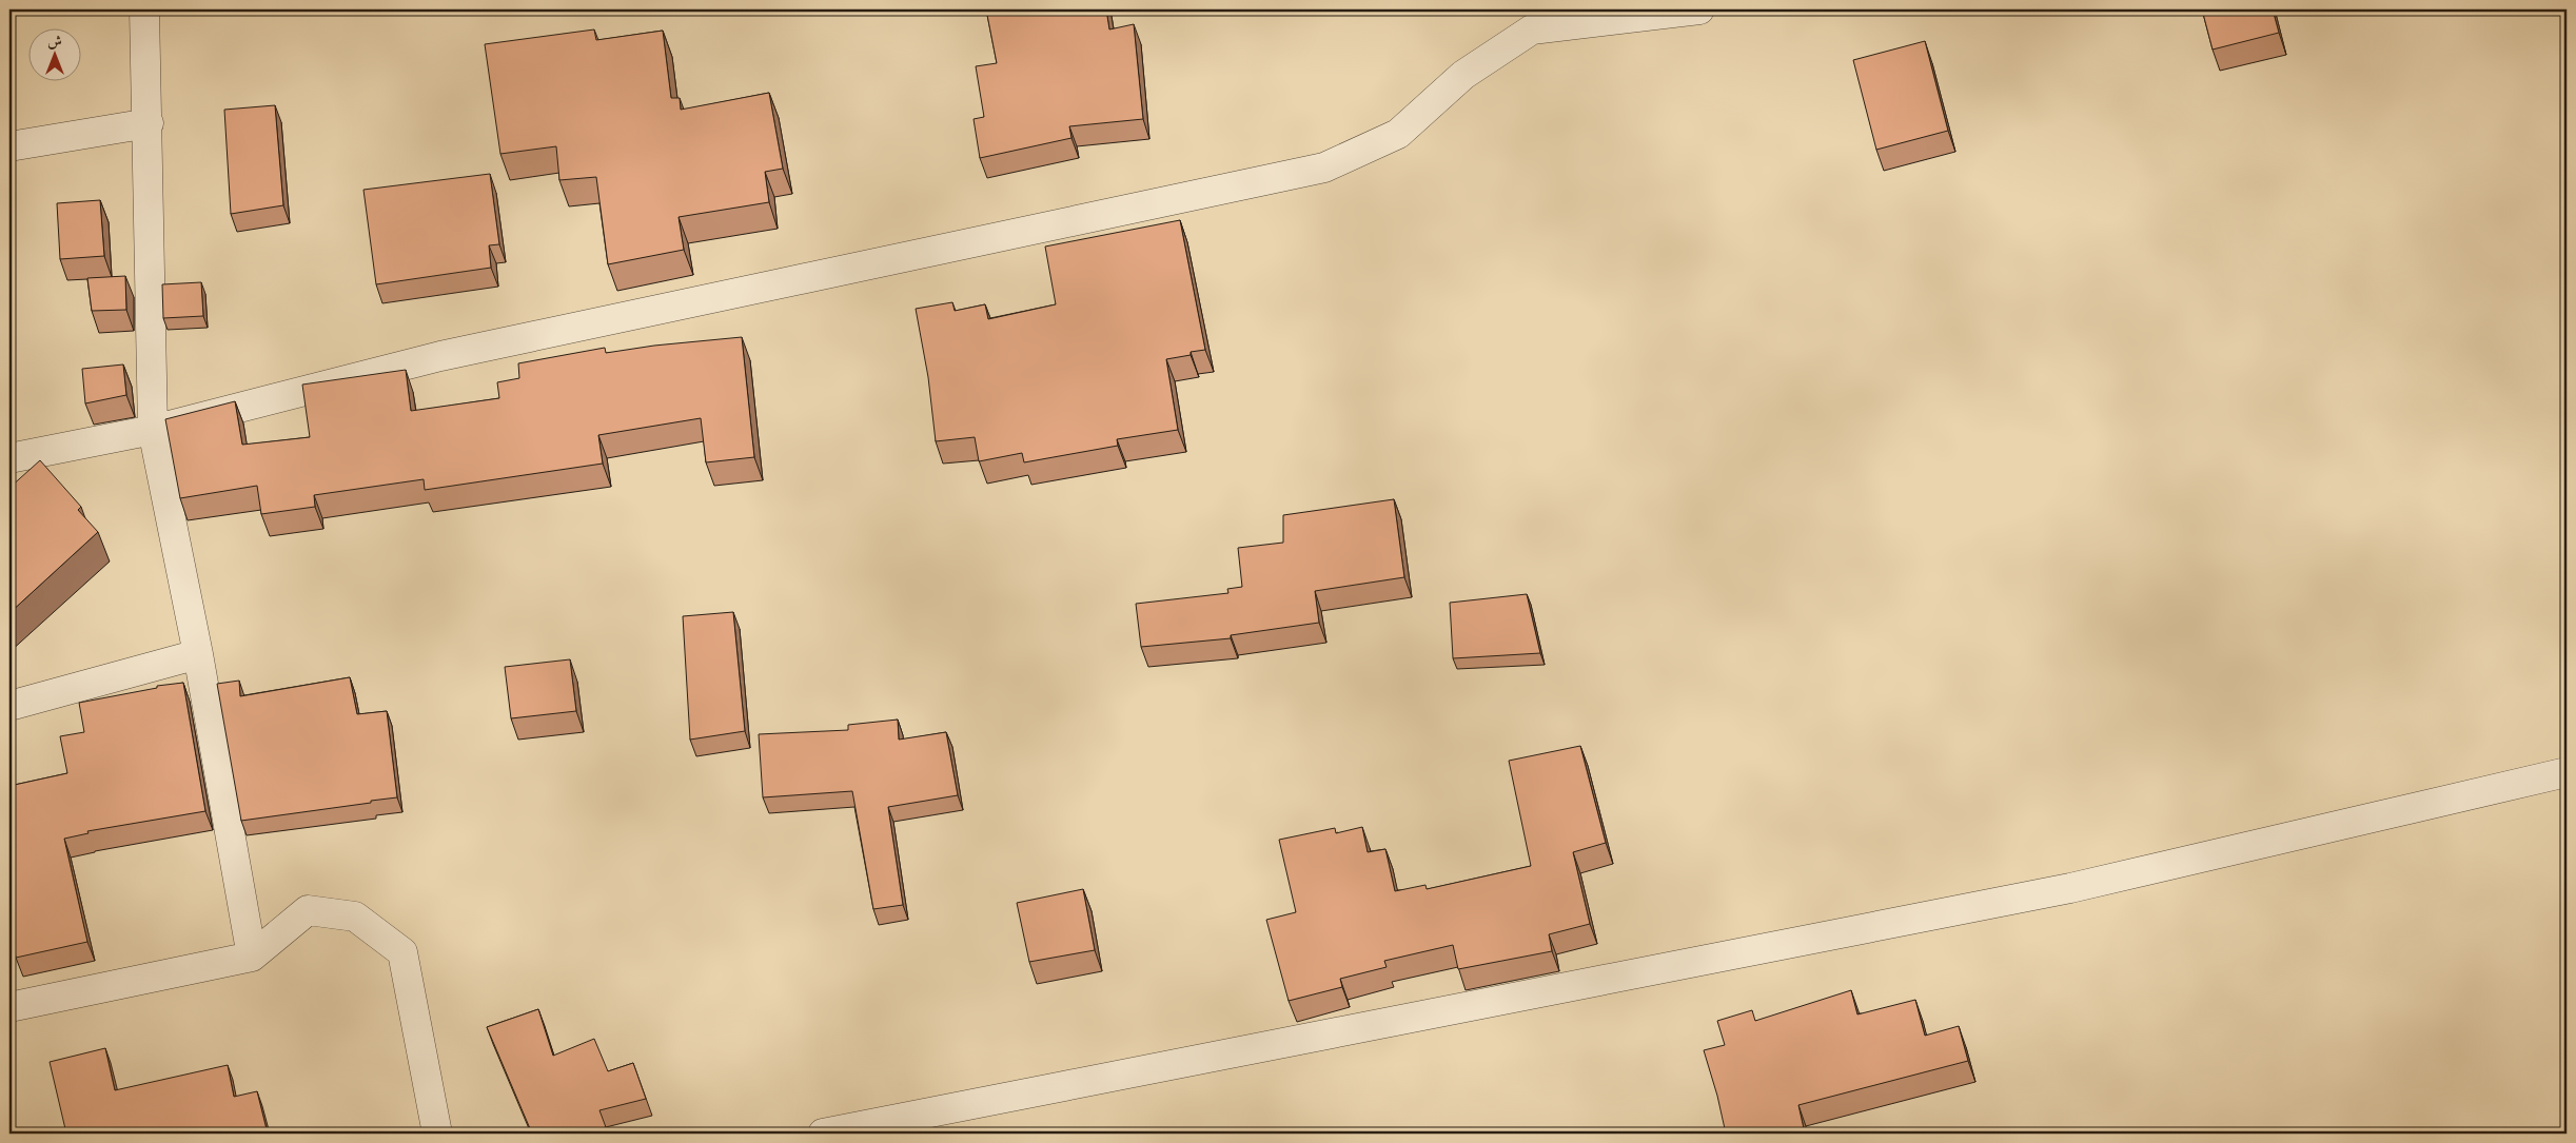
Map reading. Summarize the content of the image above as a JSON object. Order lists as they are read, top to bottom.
{
  "north": "top"
}
